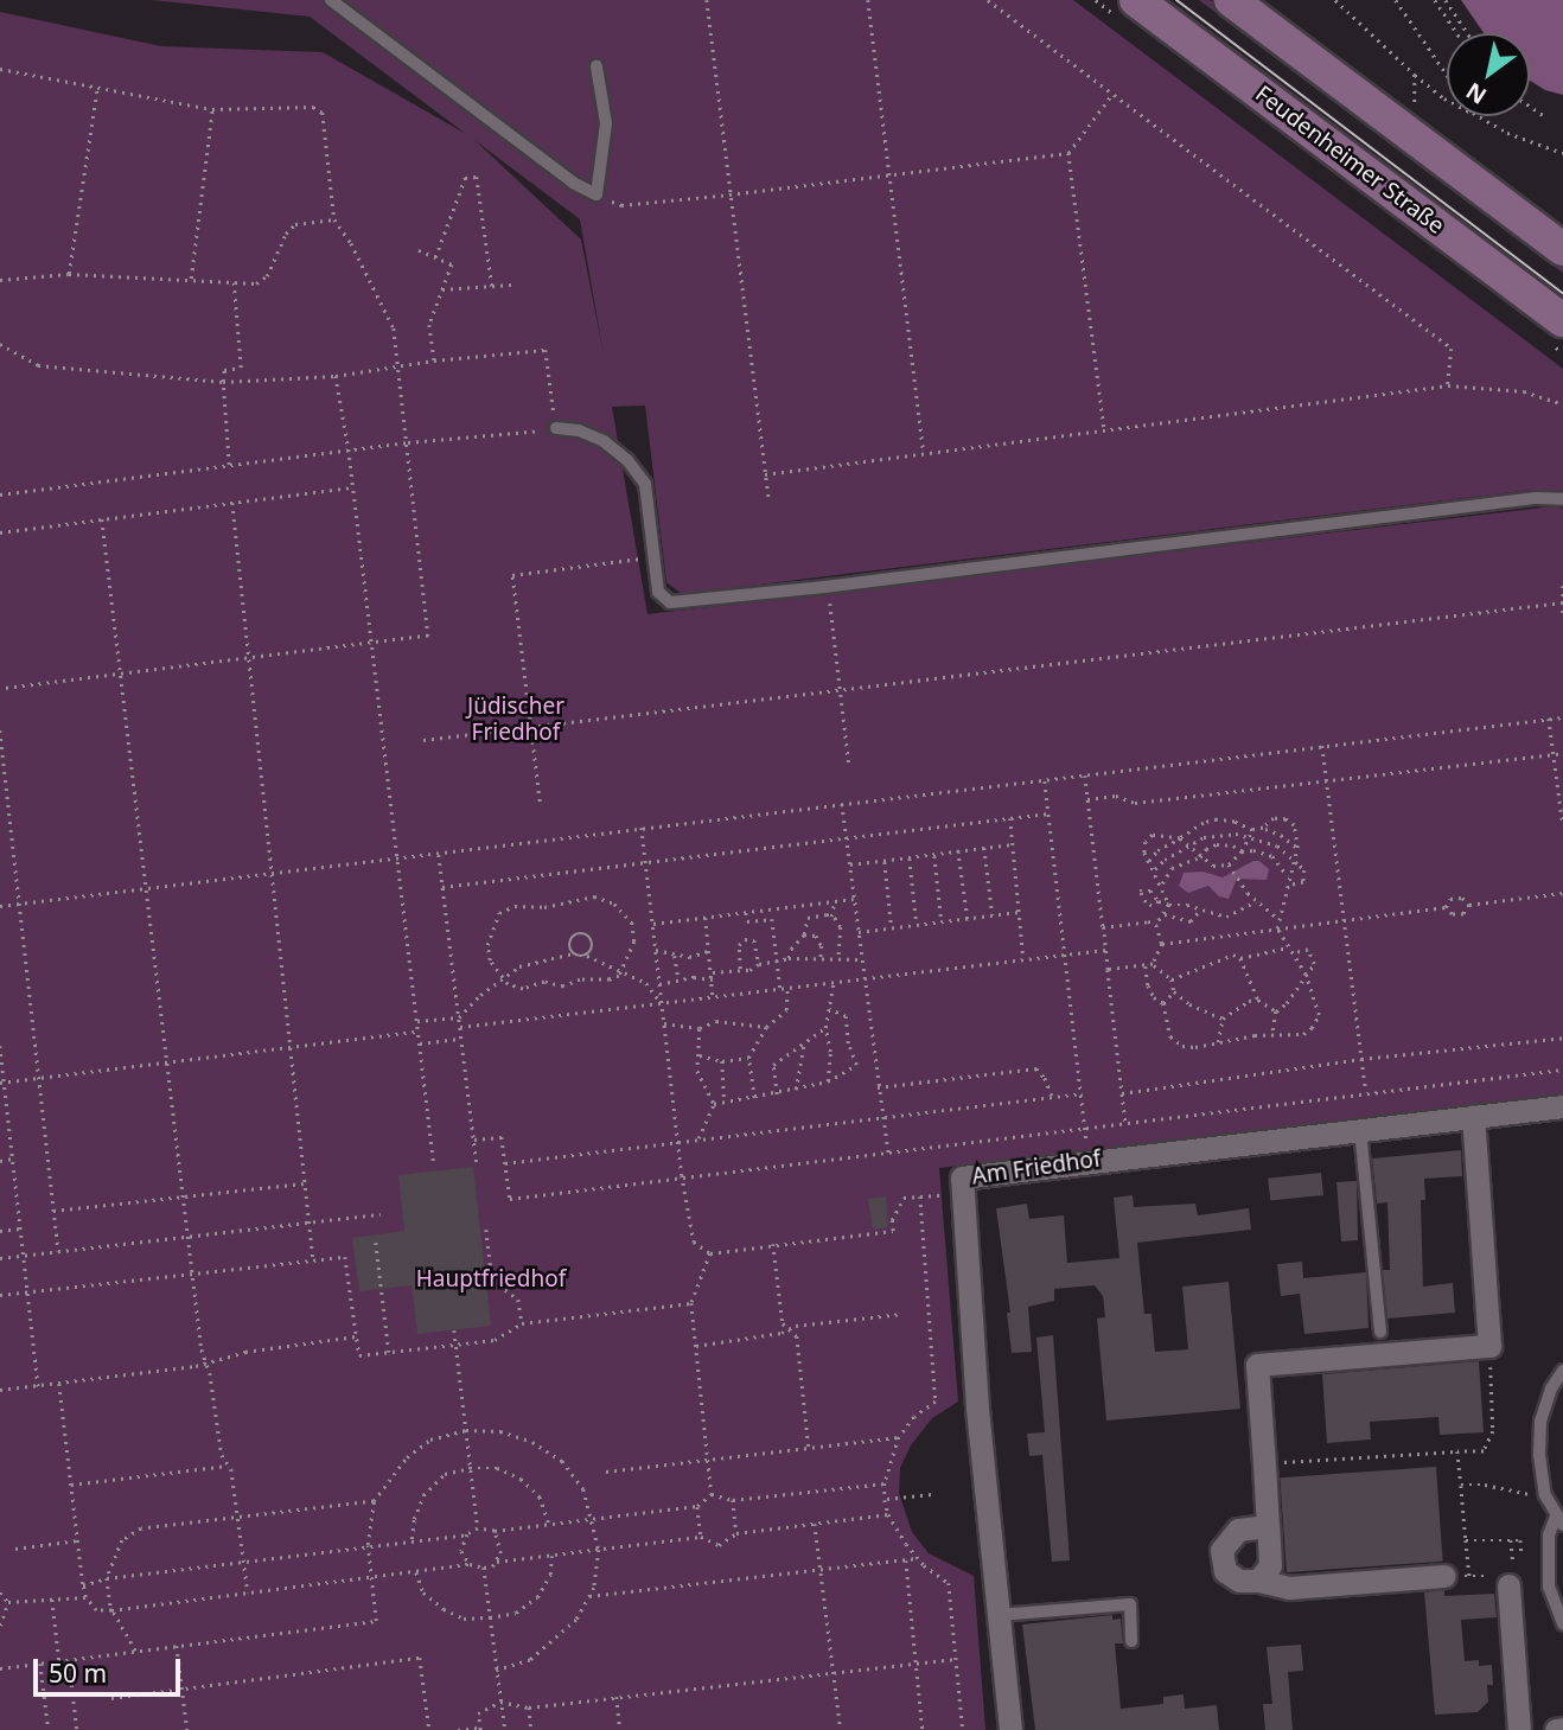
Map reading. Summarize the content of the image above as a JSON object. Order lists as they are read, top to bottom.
{
  "streets": {
    "main road": ["Feudenheimer Straße"],
    "street": ["Am Friedhof"]
  },
  "parks": ["Jüdischer Friedhof", "Hauptfriedhof"],
  "scale_bar": "50 m",
  "north": "bottom left"
}
